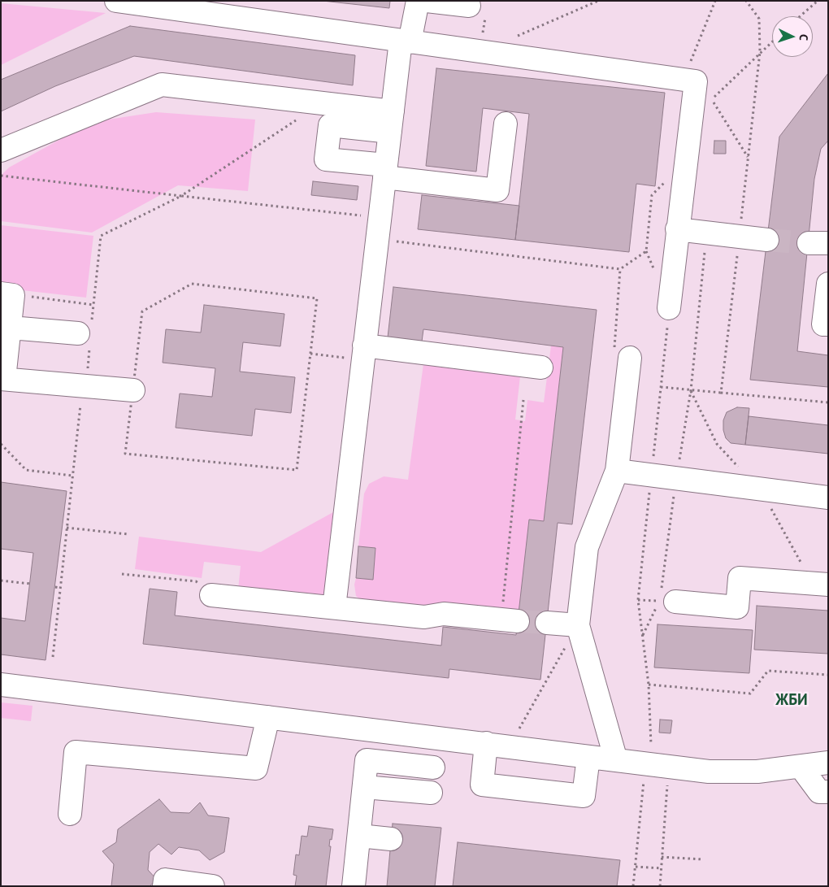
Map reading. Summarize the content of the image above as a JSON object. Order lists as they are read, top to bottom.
{
  "districts": ["ЖБИ"],
  "north": "right"
}
